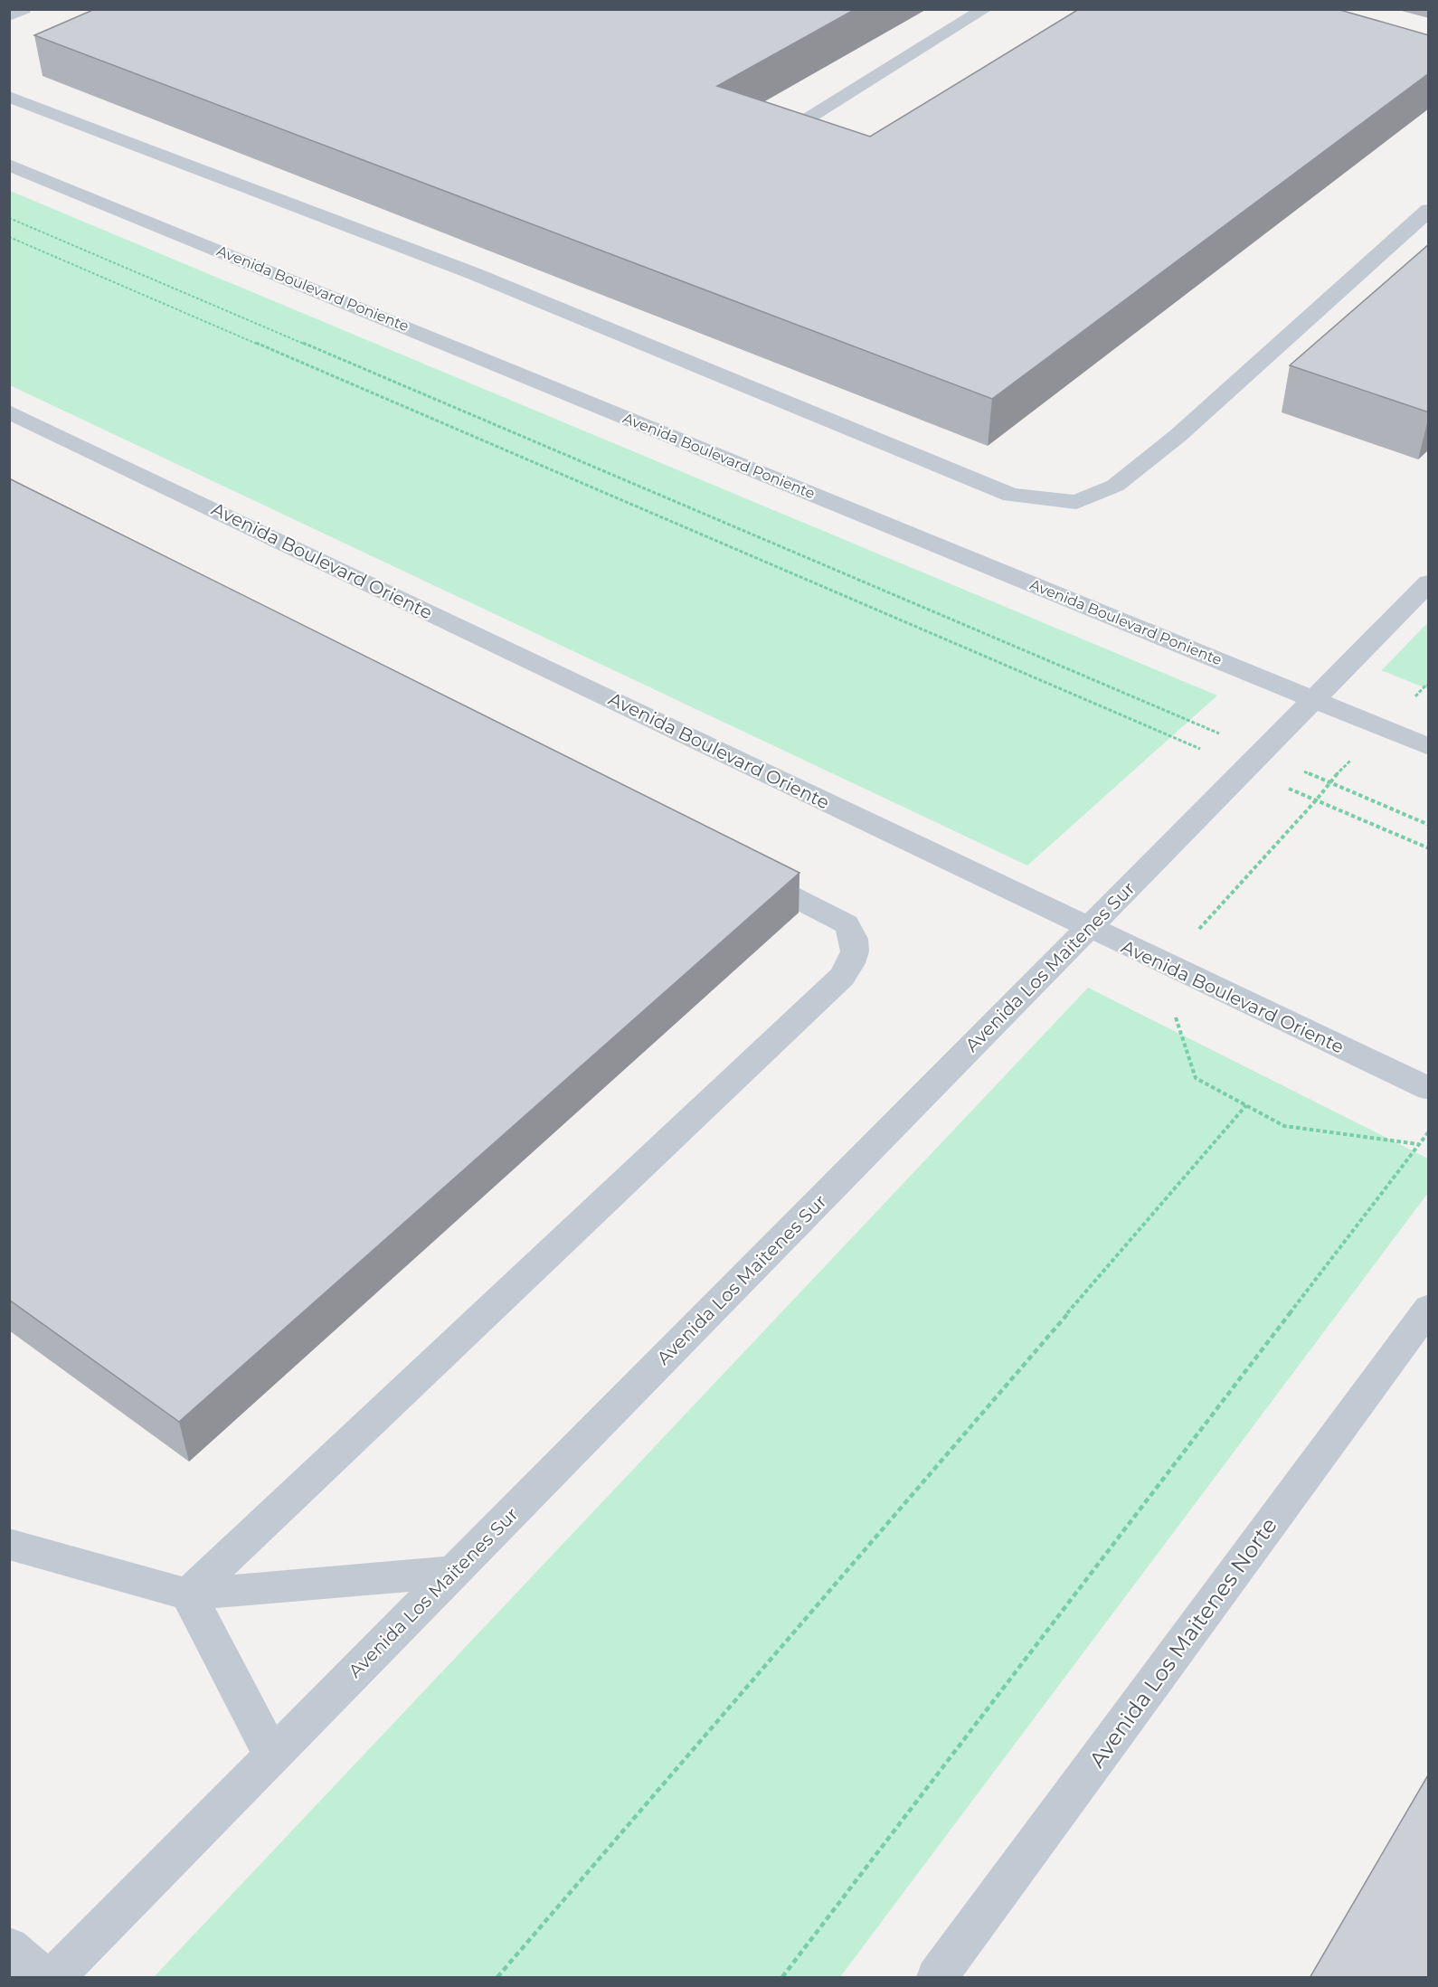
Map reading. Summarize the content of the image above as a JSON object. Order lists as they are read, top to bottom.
{
  "streets": {
    "street": [
      "Avenida Boulevard Poniente",
      "Avenida Boulevard Oriente",
      "Avenida Los Maitenes Sur",
      "Avenida Los Maitenes Norte"
    ]
  },
  "crossings": [
    ["Avenida Boulevard Poniente", "Avenida Los Maitenes Sur"],
    ["Avenida Boulevard Oriente", "Avenida Los Maitenes Sur"]
  ]
}
